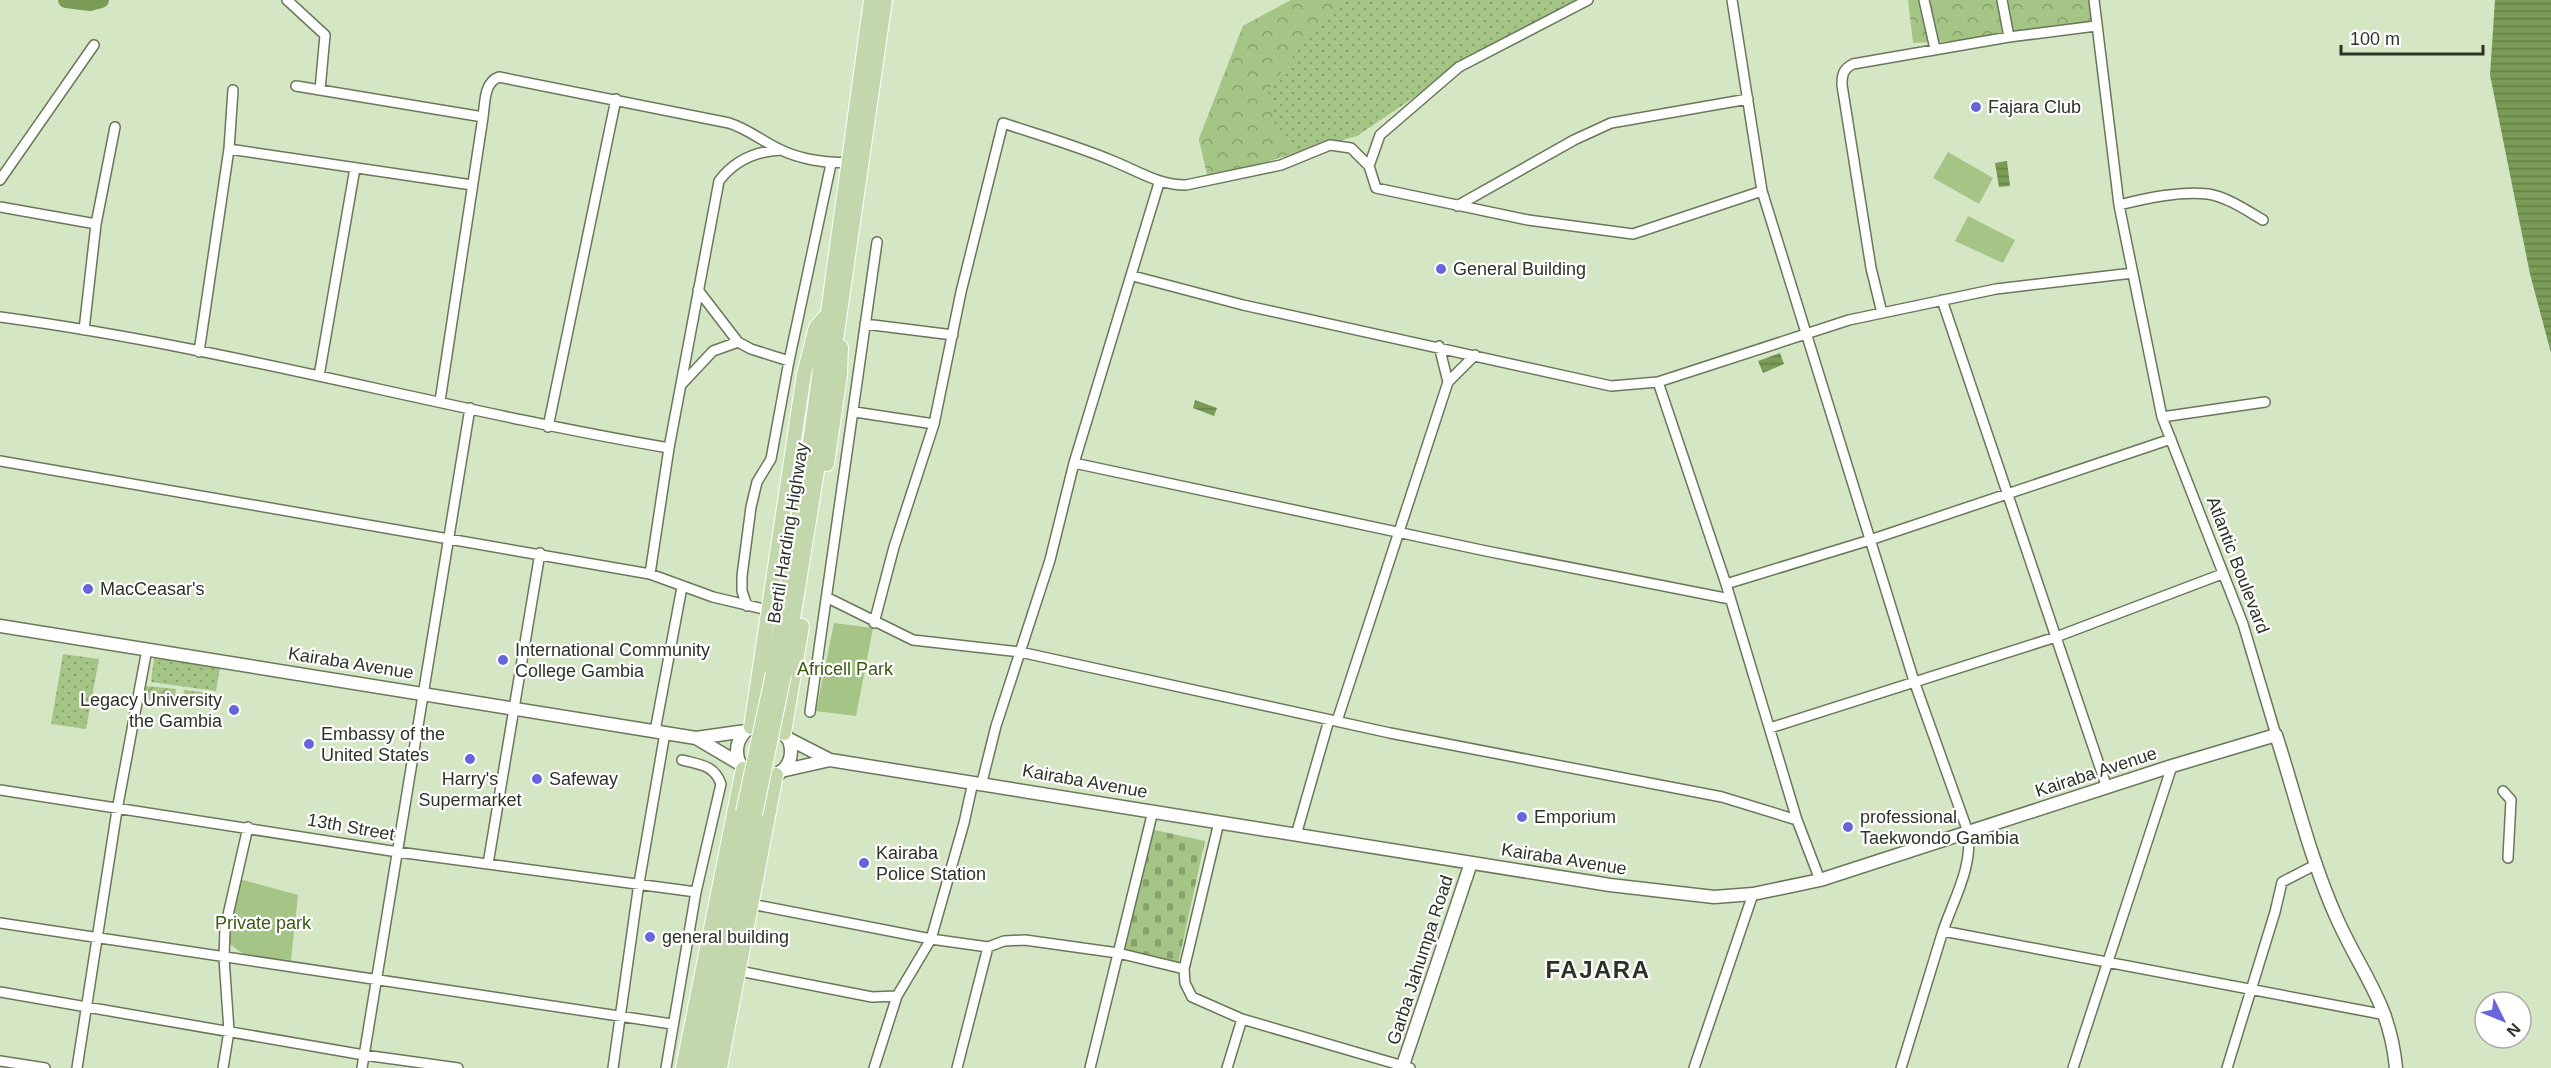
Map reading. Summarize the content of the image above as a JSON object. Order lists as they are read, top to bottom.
{
  "streets": {
    "main road": ["Bertil Harding Highway"],
    "street": [
      "Atlantic Boulevard",
      "Kairaba Avenue",
      "13th Street",
      "Garba Jahumpa Road"
    ]
  },
  "crossings": [
    ["Atlantic Boulevard", "Kairaba Avenue"],
    ["Kairaba Avenue", "Garba Jahumpa Road"]
  ],
  "districts": ["FAJARA"],
  "parks": ["Africell Park", "Private park"],
  "places": [
    "Fajara Club",
    "General Building",
    "MacCeasar's",
    "International Community College Gambia",
    "Legacy University the Gambia",
    "Embassy of the United States",
    "Harry's Supermarket",
    "Safeway",
    "Emporium",
    "professional Taekwondo Gambia",
    "Kairaba Police Station",
    "general building"
  ],
  "scale_bar": "100 m",
  "north": "bottom right"
}
